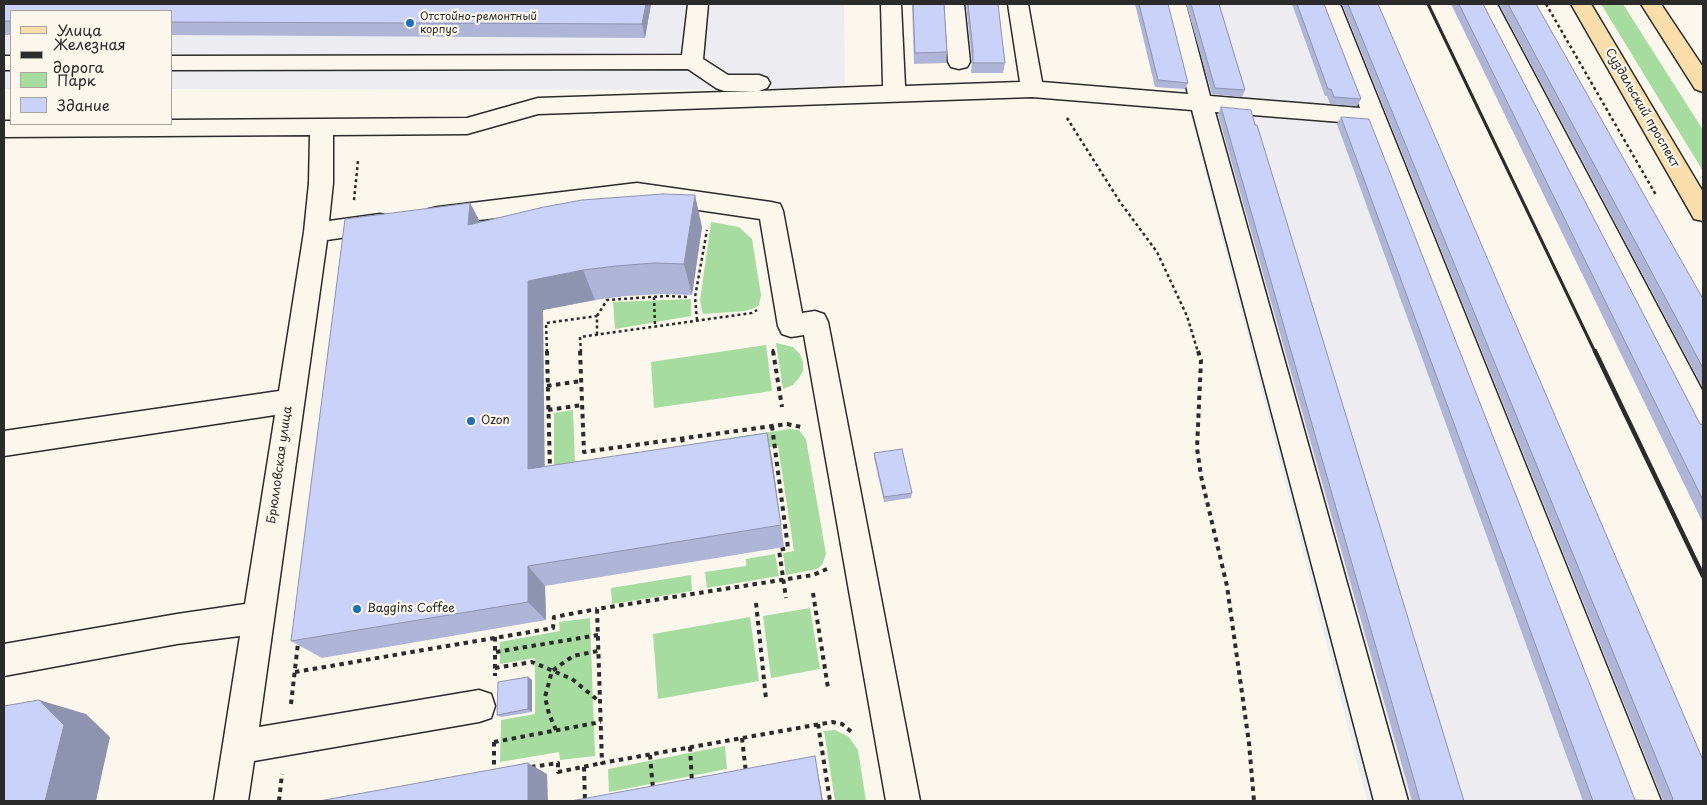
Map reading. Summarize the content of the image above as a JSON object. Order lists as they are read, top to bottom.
{
  "streets": {
    "main road": ["Суздальский проспект"],
    "street": ["Брюлловская улица"]
  },
  "places": ["Отстойно-ремонтный корпус", "Ozon", "Baggins Coffee"],
  "legend": [
    "Улица",
    "Железная дорога",
    "Парк",
    "Здание"
  ]
}
